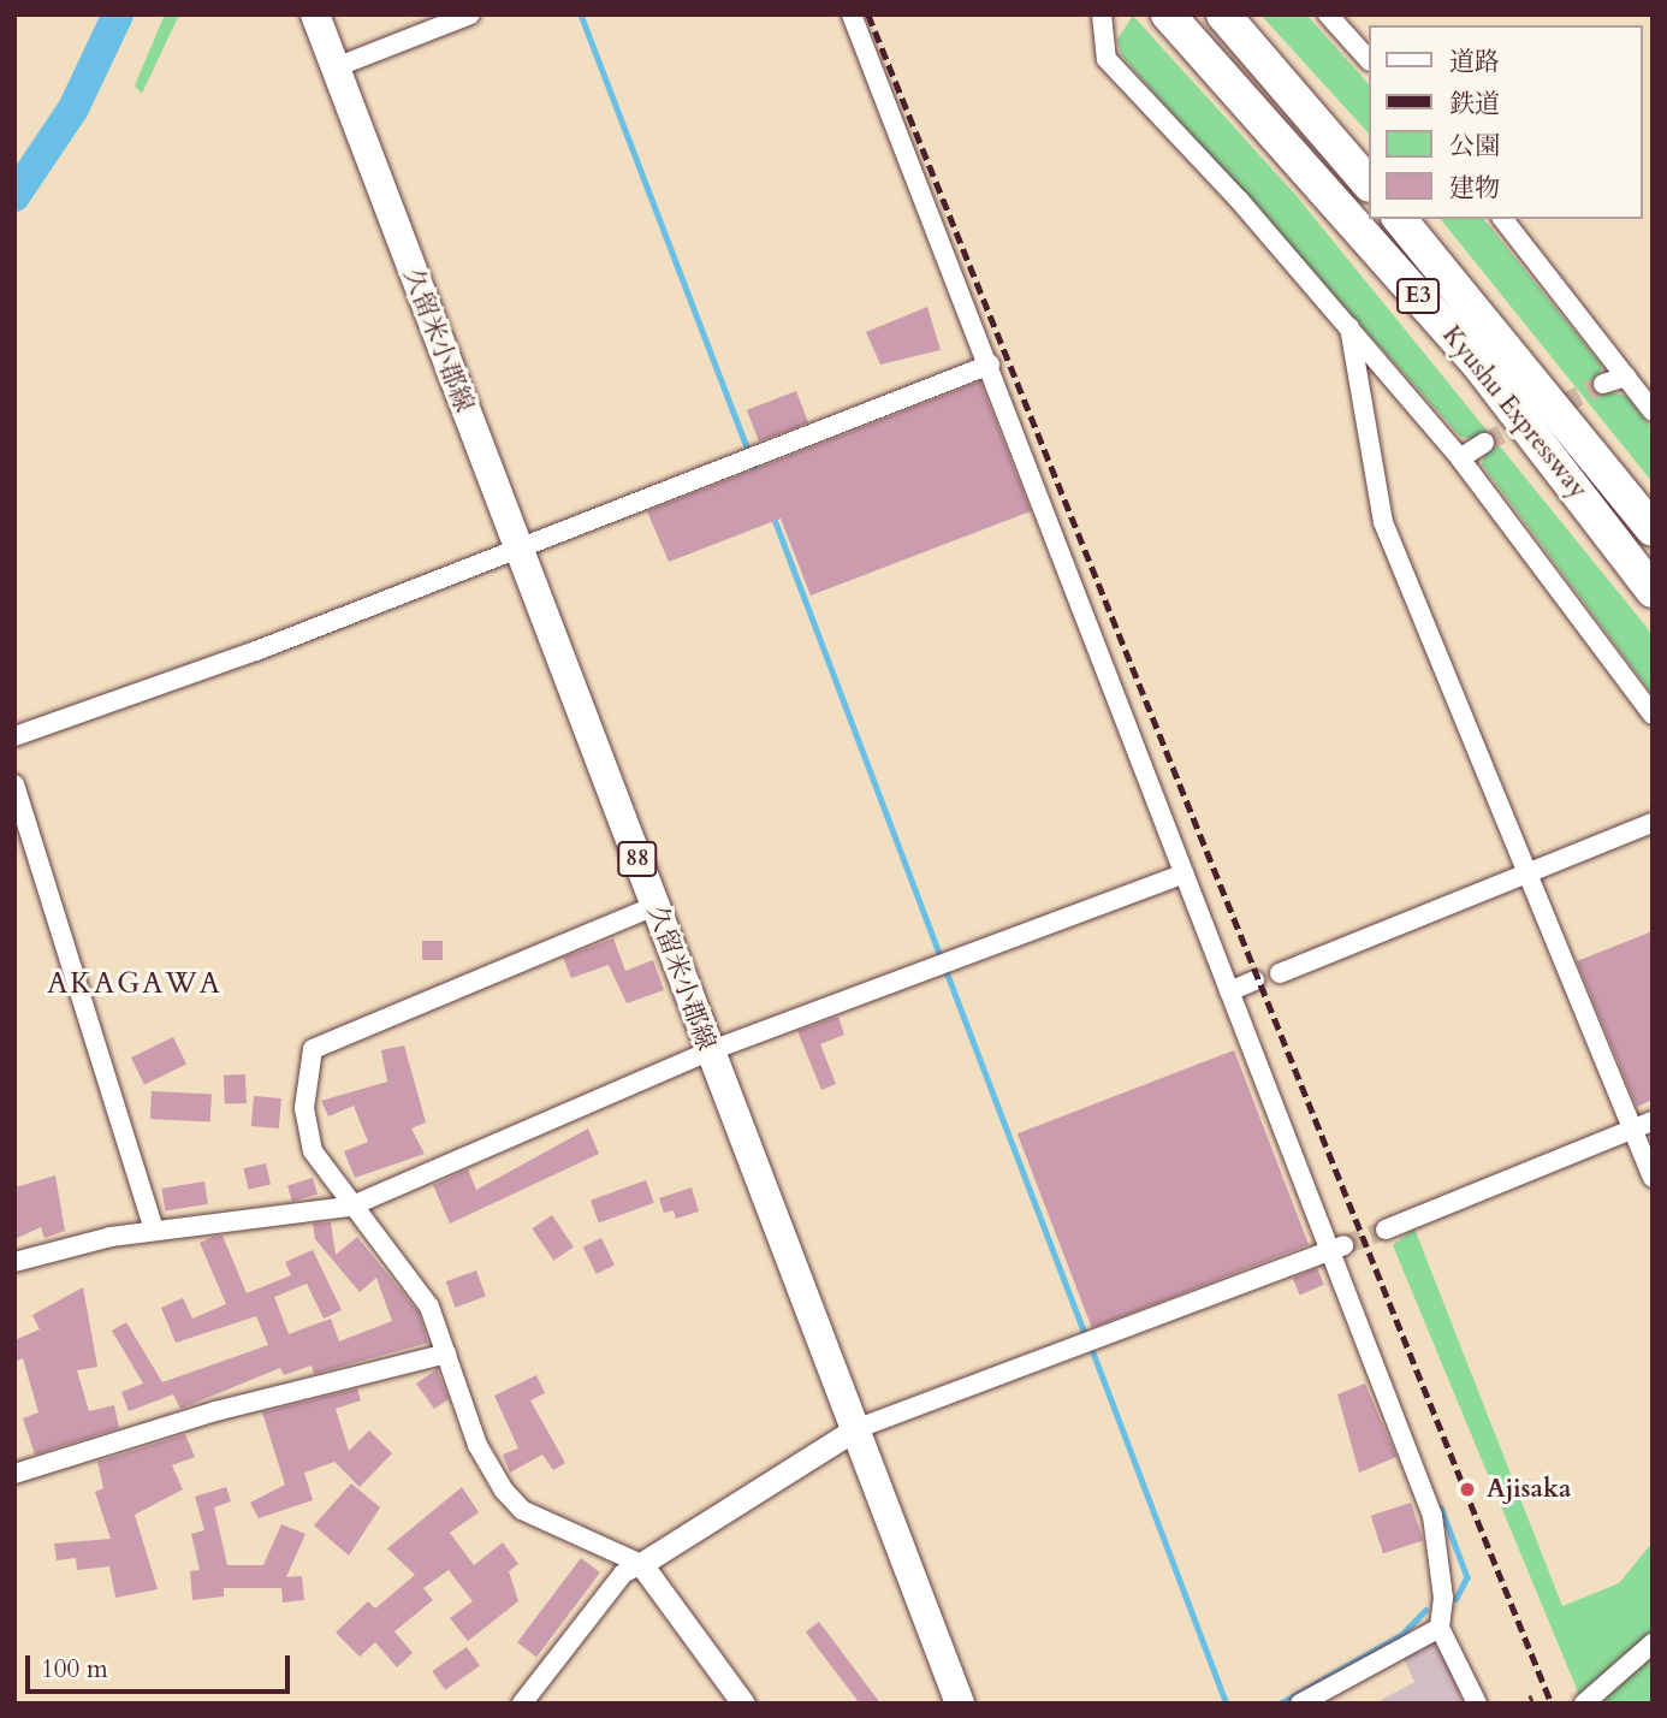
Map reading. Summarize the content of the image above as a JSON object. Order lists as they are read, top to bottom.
{
  "streets": {
    "highway": ["E3", "Kyushu Expressway"],
    "main road": ["久留米小郡線", "88"]
  },
  "districts": ["AKAGAWA"],
  "places": ["Ajisaka"],
  "legend": [
    "道路",
    "鉄道",
    "公園",
    "建物"
  ],
  "scale_bar": "100 m"
}
